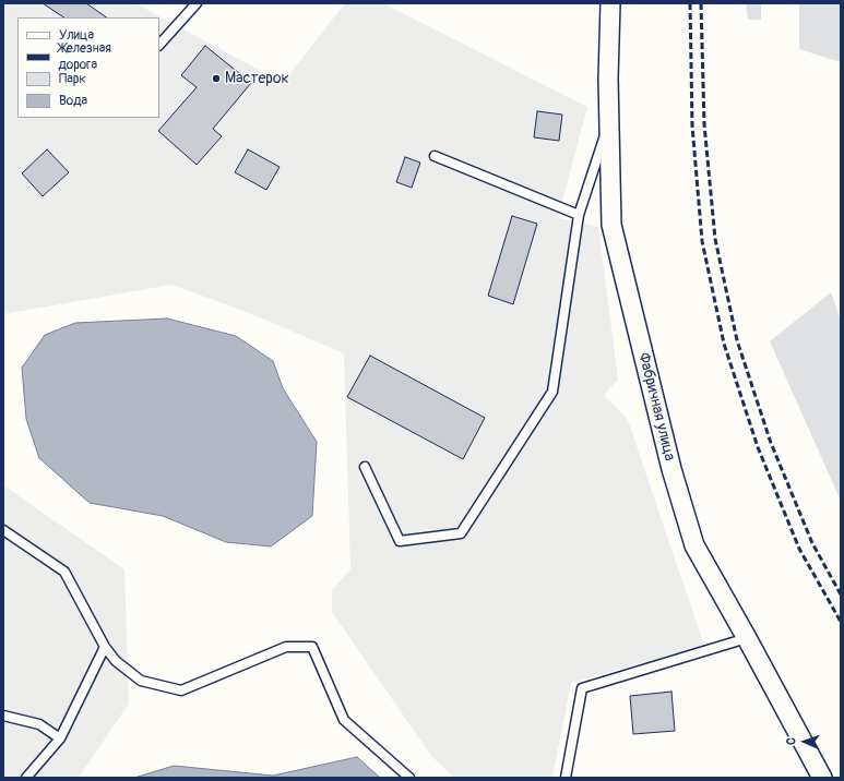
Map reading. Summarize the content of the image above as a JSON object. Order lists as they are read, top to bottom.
{
  "streets": {
    "street": ["Фабричная улица"]
  },
  "places": ["Мастерок"],
  "legend": [
    "Улица",
    "Железная дорога",
    "Парк",
    "Вода"
  ],
  "north": "left"
}
